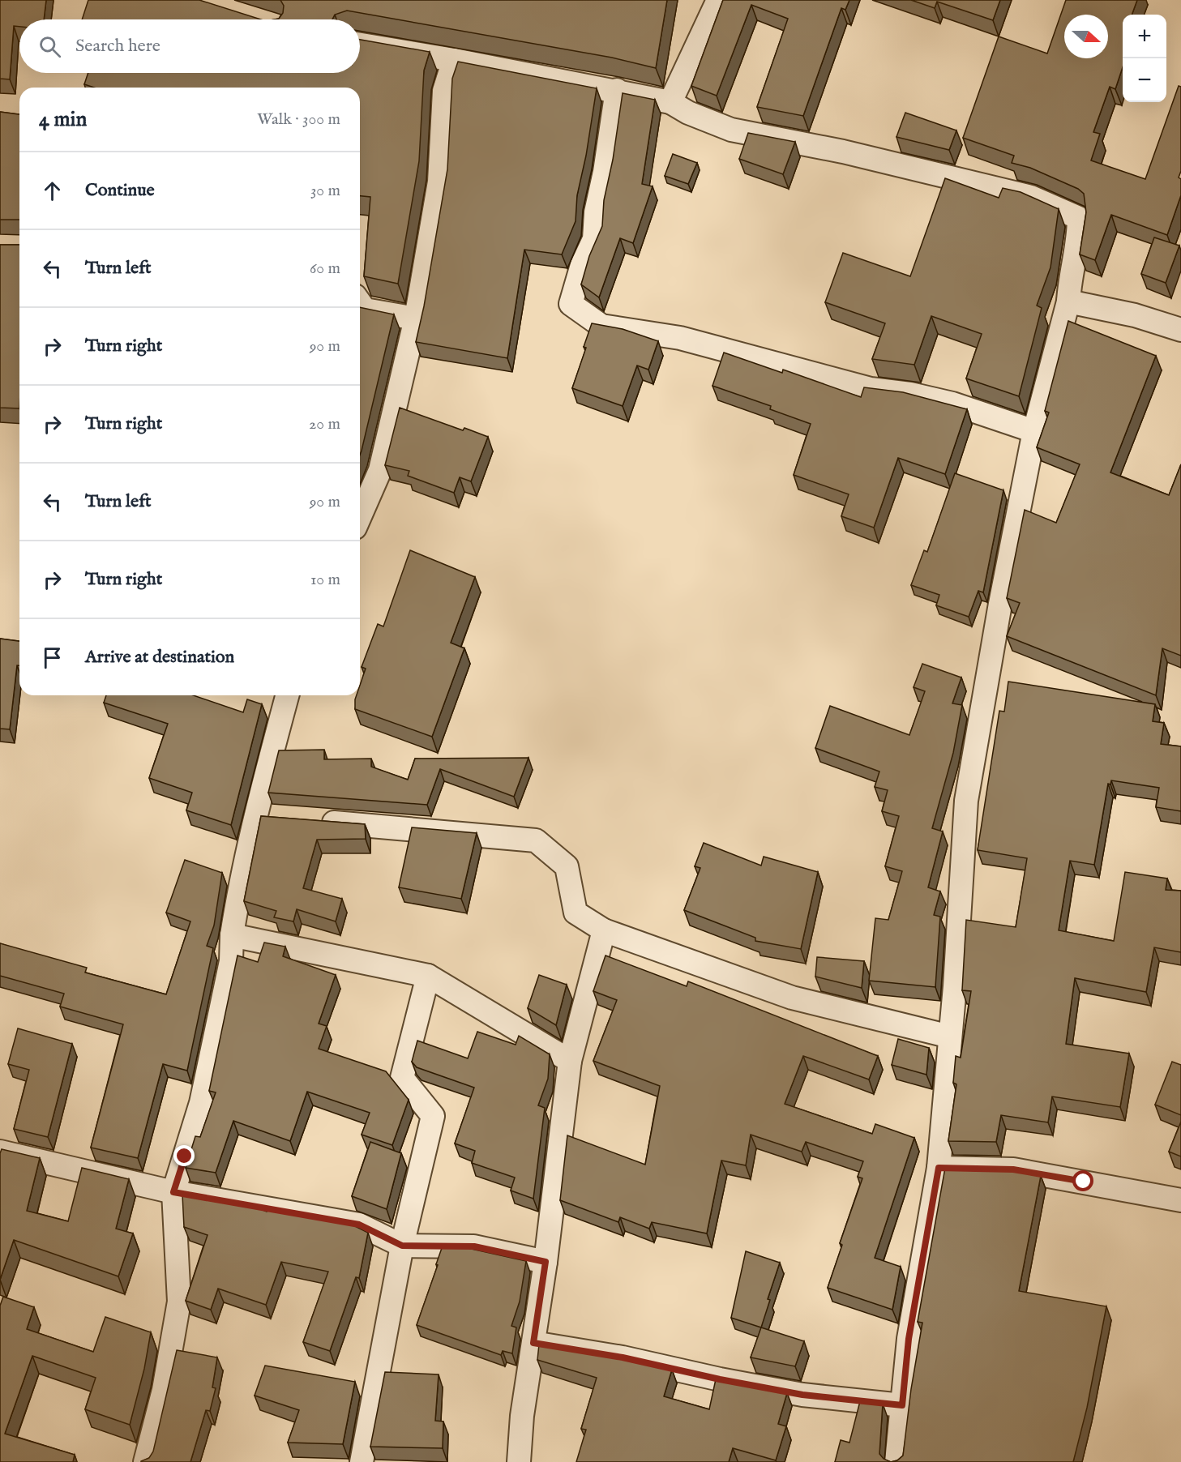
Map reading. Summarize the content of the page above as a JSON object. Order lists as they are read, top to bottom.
{
  "north": "right",
  "page": {
    "map_buttons": ["+", "−"],
    "search": "Search here",
    "heading": ["4 min", "Walk · 300 m"],
    "list": [
      ["Continue", "30 m"],
      ["Turn left", "60 m"],
      ["Turn right", "90 m"],
      ["Turn right", "20 m"],
      ["Turn left", "90 m"],
      ["Turn right", "10 m"],
      "Arrive at destination"
    ]
  }
}
